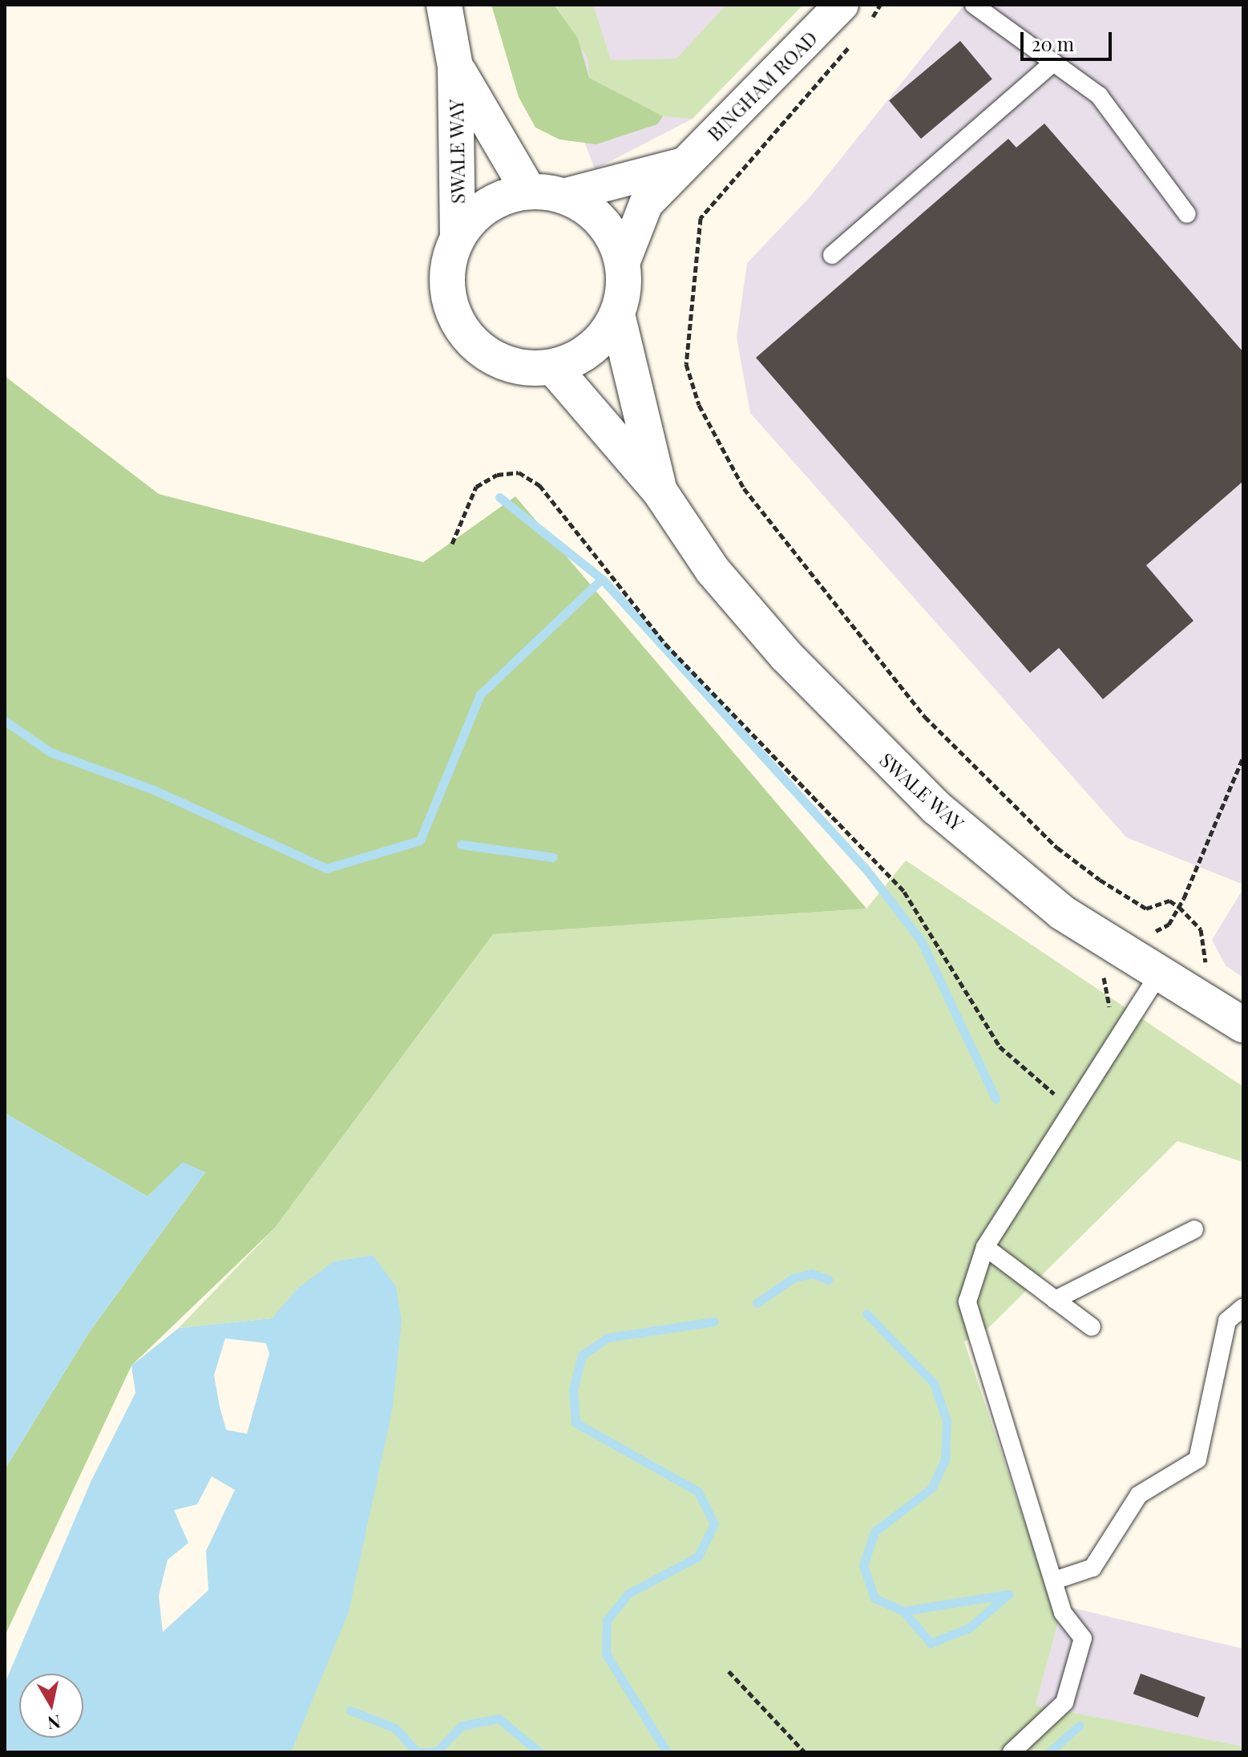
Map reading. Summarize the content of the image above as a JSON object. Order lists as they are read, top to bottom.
{
  "streets": {
    "street": ["BINGHAM ROAD", "SWALE WAY"]
  },
  "crossings": [
    ["BINGHAM ROAD", "SWALE WAY"]
  ],
  "scale_bar": "20 m",
  "north": "bottom"
}
